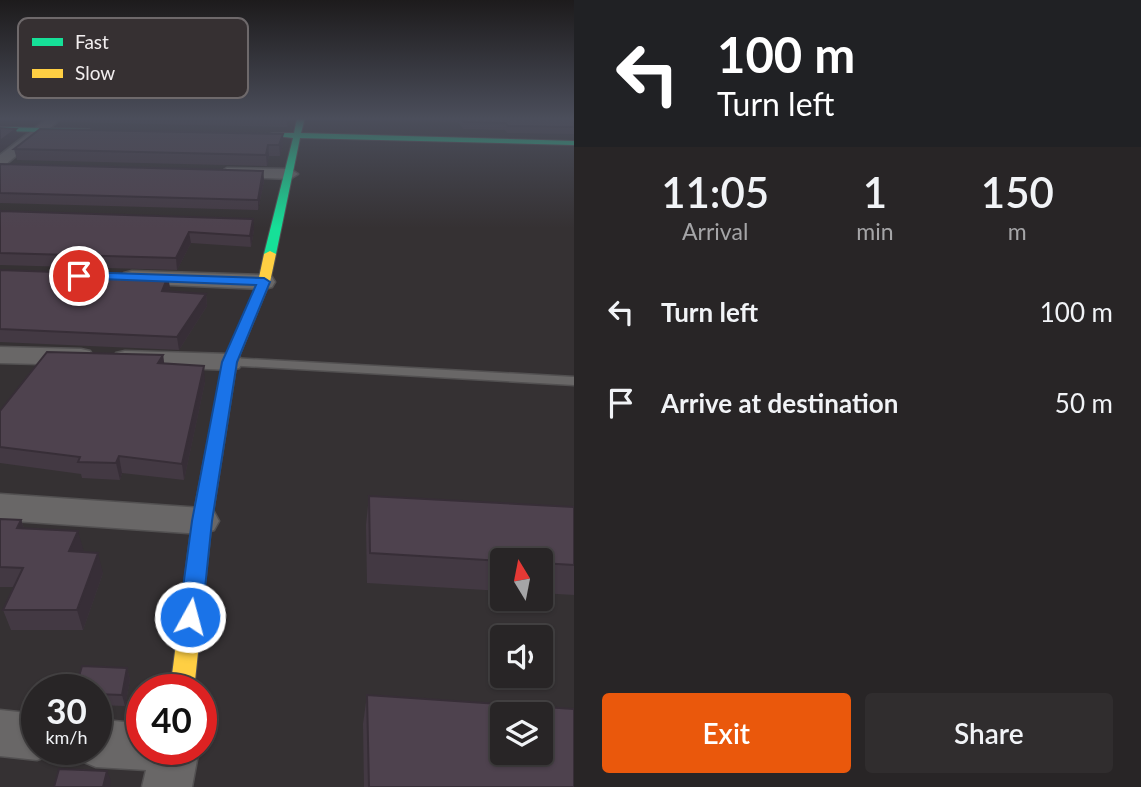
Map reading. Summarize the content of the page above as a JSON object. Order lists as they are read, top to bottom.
{
  "legend": ["Fast", "Slow"],
  "north": "top",
  "page": {
    "turn": ["100 m", "Turn left"],
    "eta": [
      "11:05",
      "Arrival",
      "1",
      "min",
      "150",
      "m"
    ],
    "list": [
      {
        "name": "Turn left",
        "value": "100 m"
      },
      {
        "name": "Arrive at destination",
        "value": "50 m"
      }
    ],
    "speed": "30 km/h",
    "limit": "40",
    "buttons": ["Exit", "Share"]
  }
}
